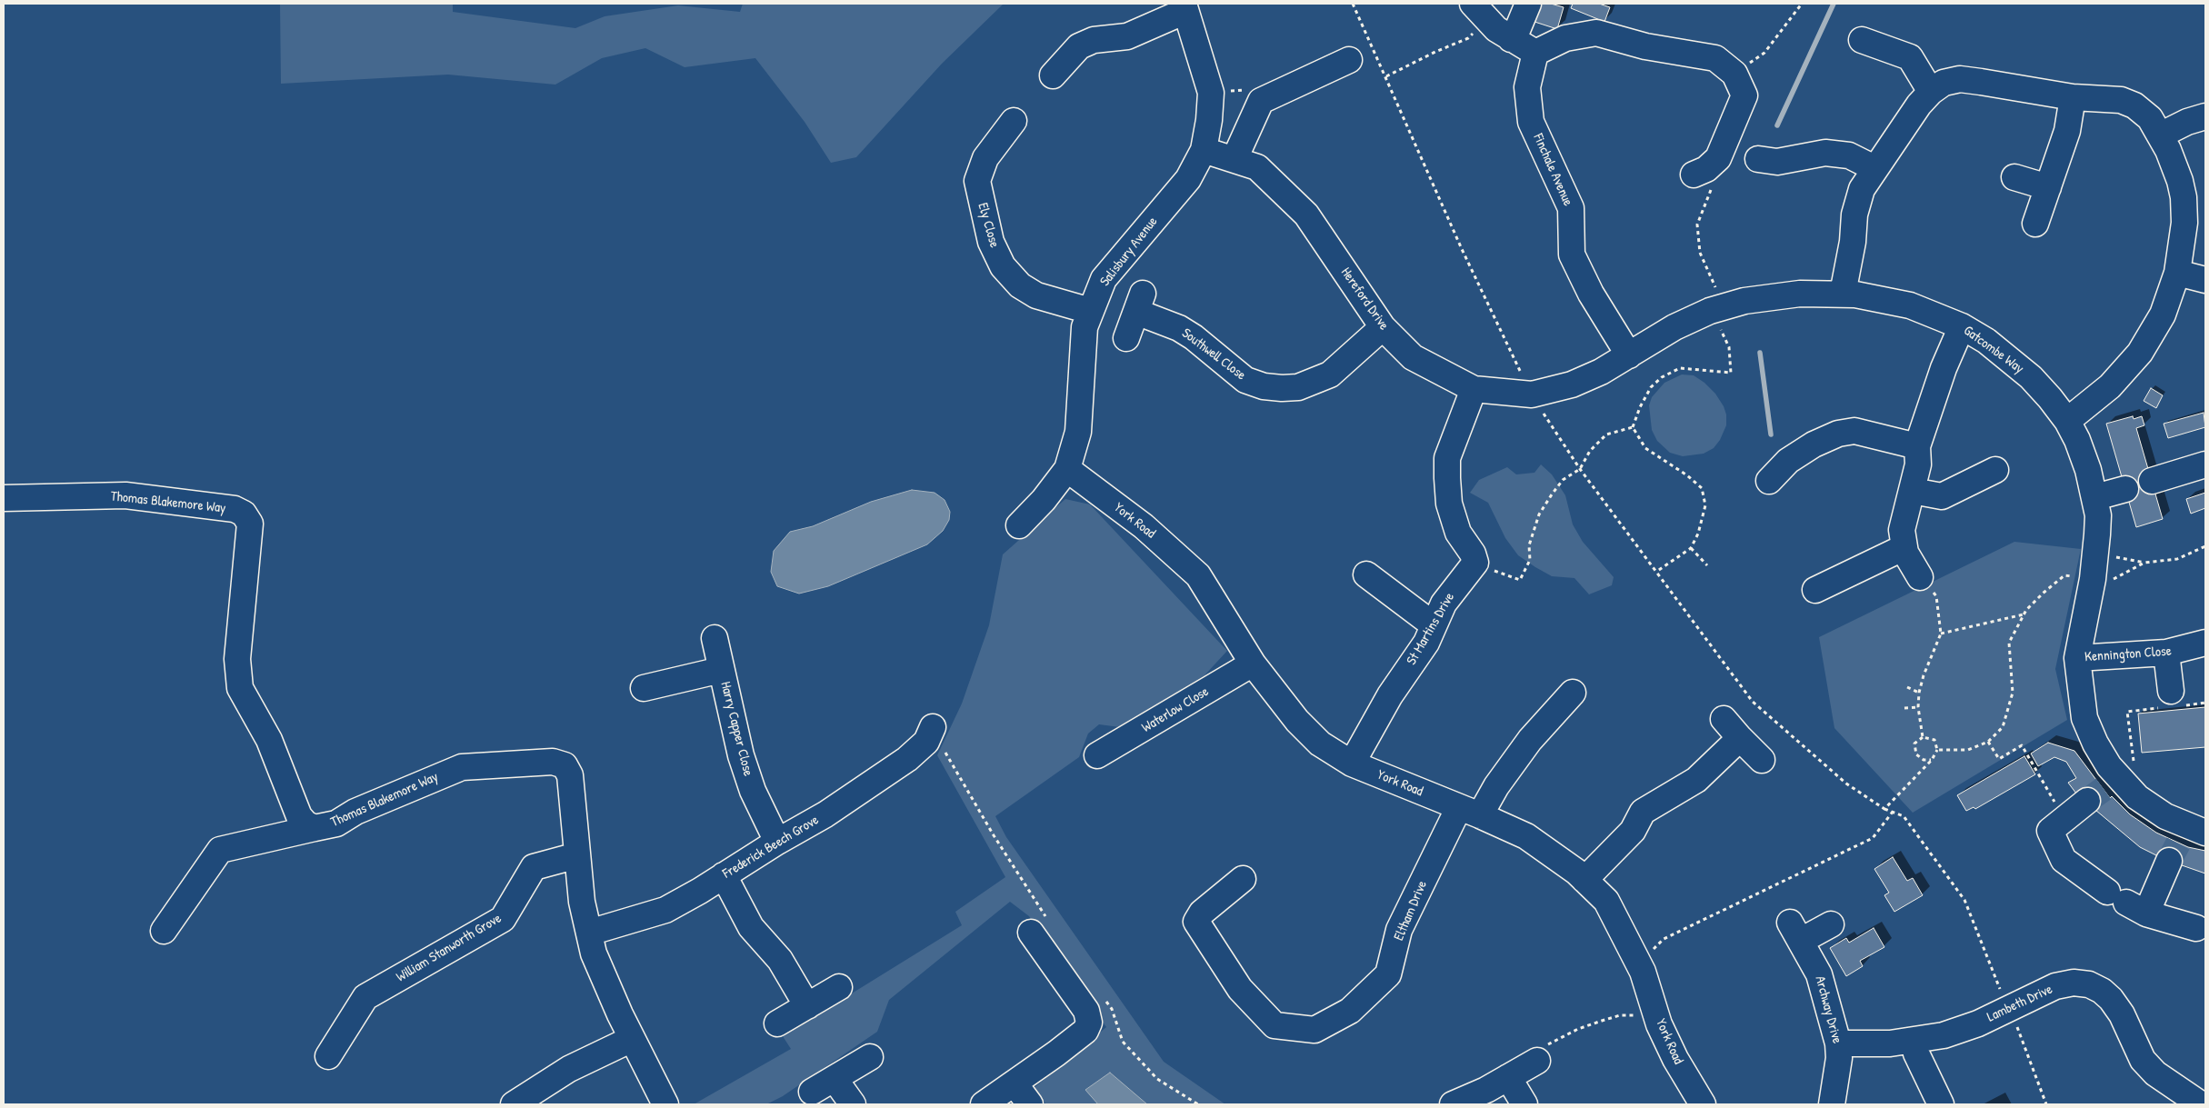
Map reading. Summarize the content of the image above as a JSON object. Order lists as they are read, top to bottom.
{
  "streets": {
    "street": [
      "Finchale Avenue",
      "Ely Close",
      "Salisbury Avenue",
      "Hereford Drive",
      "Gatcombe Way",
      "Southwell Close",
      "Thomas Blakemore Way",
      "York Road",
      "St Martins Drive",
      "Kennington Close",
      "Waterlow Close",
      "Harry Capper Close",
      "Frederick Beech Grove",
      "Eltham Drive",
      "William Stanworth Grove",
      "Lambeth Drive",
      "Archway Drive"
    ]
  },
  "crossings": [
    ["Finchale Avenue", "Hereford Drive"],
    ["Finchale Avenue", "Gatcombe Way"],
    ["Ely Close", "Salisbury Avenue"],
    ["Salisbury Avenue", "Hereford Drive"],
    ["Salisbury Avenue", "York Road"],
    ["Hereford Drive", "Gatcombe Way"],
    ["Hereford Drive", "Southwell Close"],
    ["Gatcombe Way", "Kennington Close"],
    ["Thomas Blakemore Way", "Frederick Beech Grove"],
    ["Thomas Blakemore Way", "William Stanworth Grove"],
    ["York Road", "St Martins Drive"],
    ["York Road", "Waterlow Close"],
    ["York Road", "Eltham Drive"],
    ["Harry Capper Close", "Frederick Beech Grove"],
    ["Lambeth Drive", "Archway Drive"]
  ]
}
